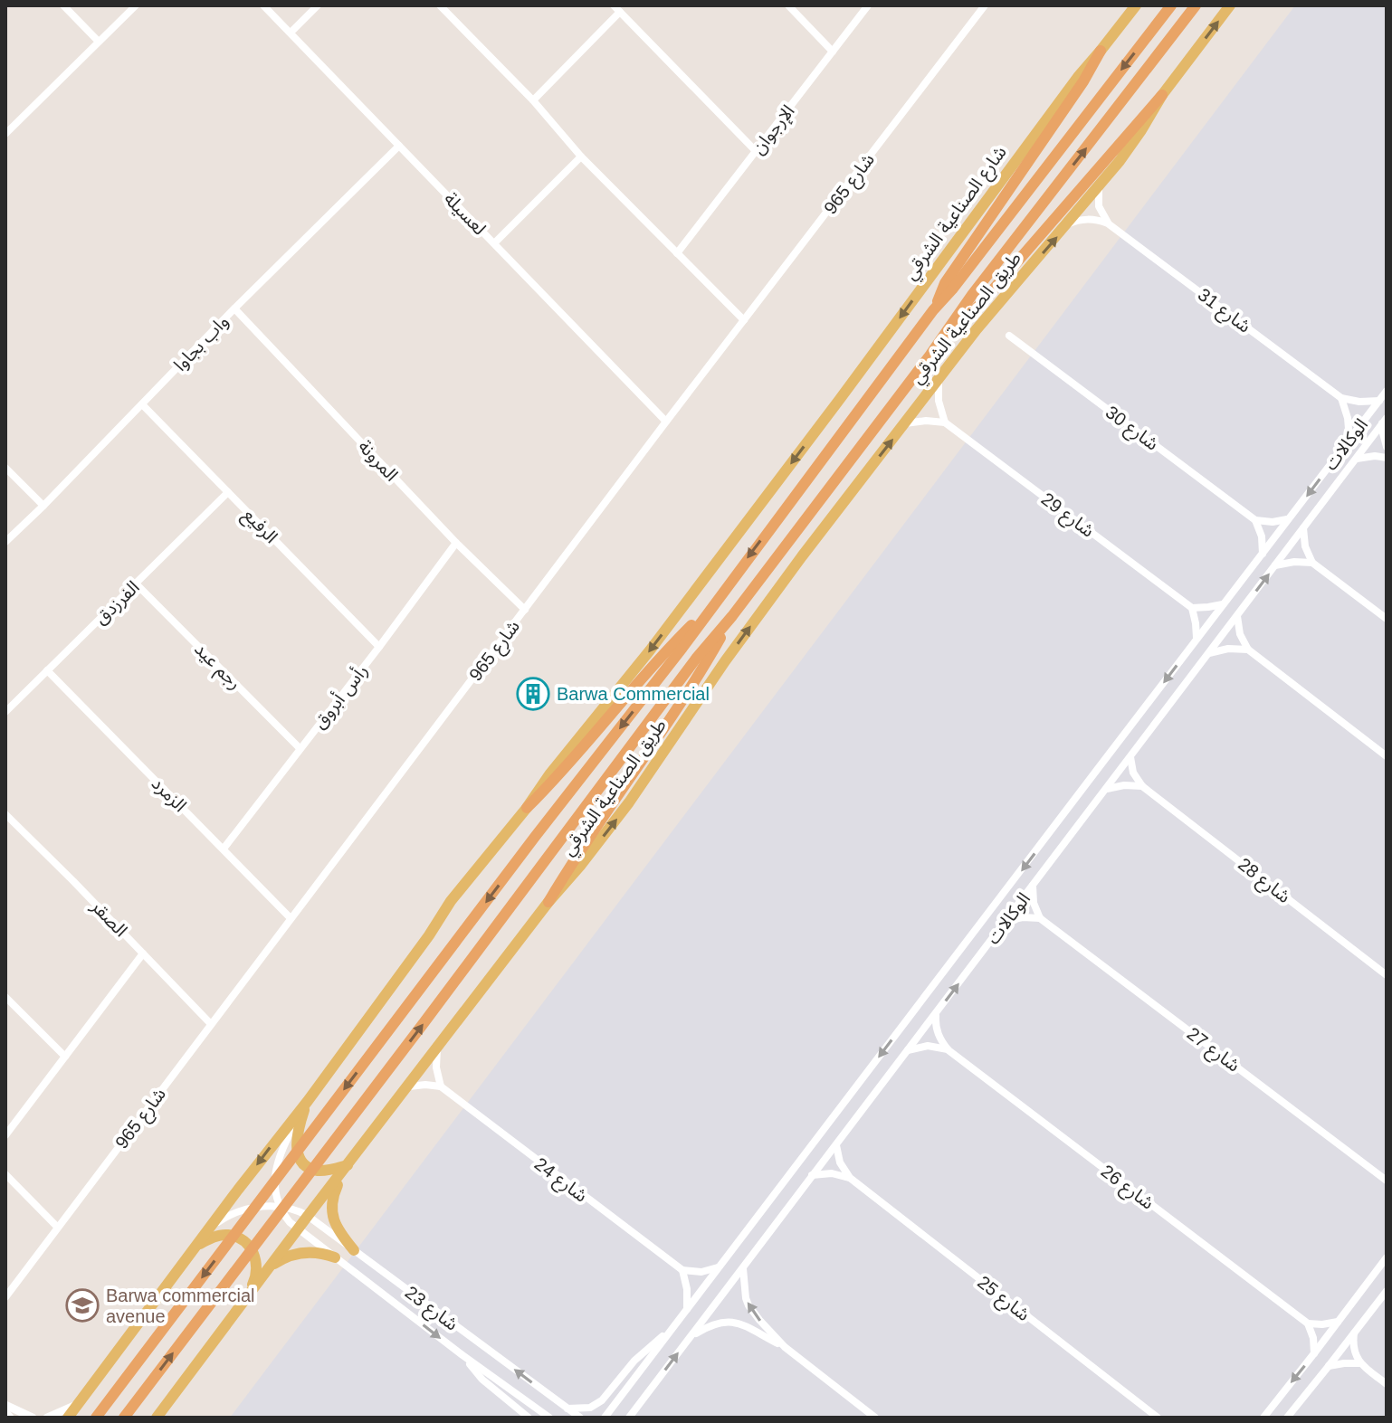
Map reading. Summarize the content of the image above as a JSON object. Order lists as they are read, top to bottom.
{
  "streets": {
    "highway": ["طريق الصناعية الشرقي"],
    "main road": ["شارع الصناعية الشرقي"],
    "street": [
      "الإرجوان",
      "شارع 965",
      "لعسيلة",
      "شارع 31",
      "واب بجاوا",
      "شارع 30",
      "الوكالات",
      "المرونة",
      "شارع 29",
      "الرفيع",
      "الفرزدق",
      "رجم عيد",
      "رأس أبروق",
      "الزمرد",
      "شارع 28",
      "الصقر",
      "شارع 27",
      "شارع 24",
      "شارع 26",
      "شارع 25",
      "شارع 23"
    ]
  },
  "crossings": [
    ["شارع 965", "لعسيلة"],
    ["شارع 965", "المرونة"],
    ["شارع 965", "الزمرد"],
    ["شارع 965", "الصقر"],
    ["لعسيلة", "واب بجاوا"],
    ["طريق الصناعية الشرقي", "شارع 23"],
    ["واب بجاوا", "المرونة"],
    ["واب بجاوا", "الرفيع"],
    ["الوكالات", "شارع 25"],
    ["الوكالات", "شارع 23"],
    ["المرونة", "رأس أبروق"],
    ["الرفيع", "الفرزدق"],
    ["الرفيع", "رأس أبروق"],
    ["الفرزدق", "رجم عيد"],
    ["الفرزدق", "الزمرد"],
    ["رجم عيد", "رأس أبروق"],
    ["رأس أبروق", "الزمرد"]
  ],
  "one_way": ["شارع الصناعية الشرقي"],
  "places": {
    "building": ["Barwa Commercial"],
    "school or university": ["Barwa commercial avenue"]
  }
}
